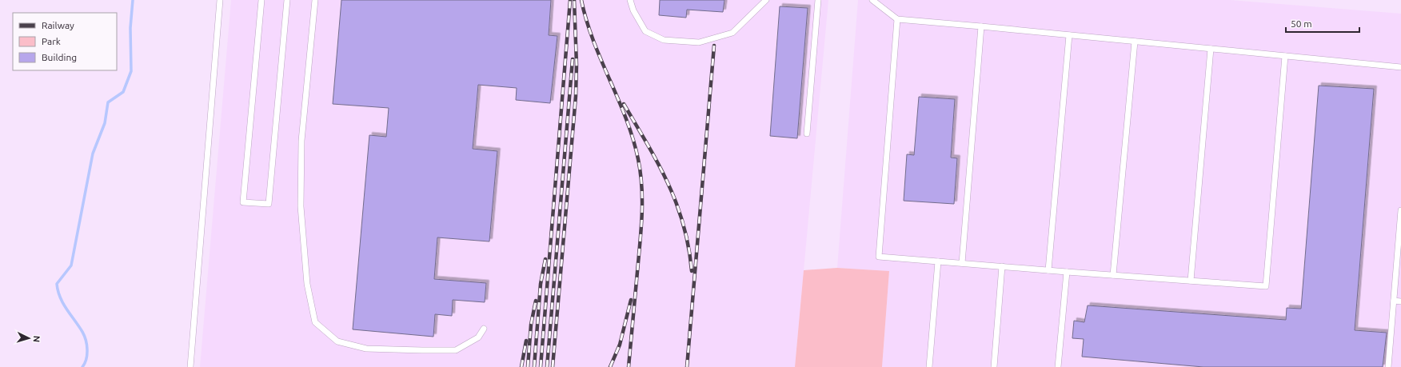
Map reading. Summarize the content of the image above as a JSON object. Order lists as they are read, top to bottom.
{
  "legend": ["Railway", "Park", "Building"],
  "scale_bar": "50 m",
  "north": "right"
}
